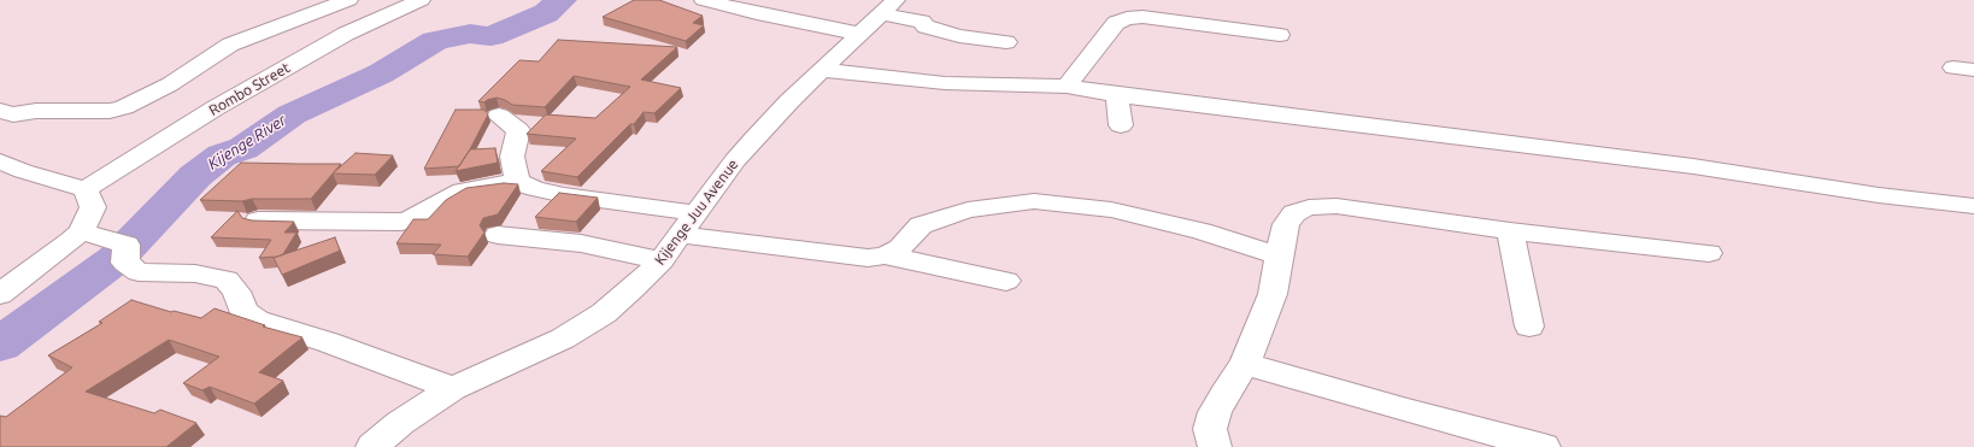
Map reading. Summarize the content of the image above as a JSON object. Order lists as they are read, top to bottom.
{
  "streets": {
    "street": ["Rombo Street", "Kijenge Juu Avenue"]
  },
  "water": ["Kijenge River"]
}
